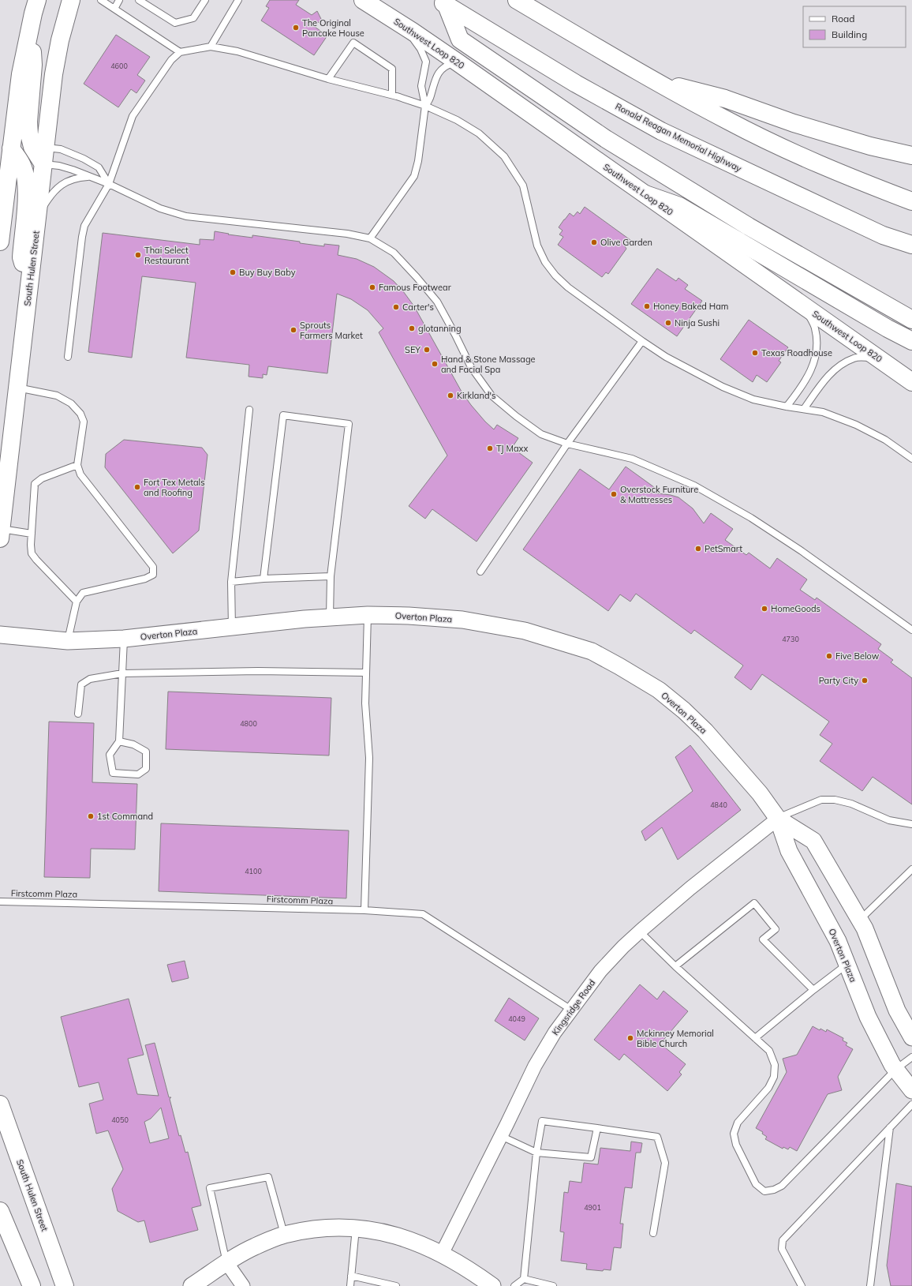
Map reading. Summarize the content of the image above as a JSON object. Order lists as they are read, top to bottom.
{
  "streets": {
    "main road": ["Southwest Loop 820", "Ronald Reagan Memorial Highway", "South Hulen Street"],
    "street": ["Overton Plaza", "Kingsridge Road"],
    "lane": ["Firstcomm Plaza"]
  },
  "crossings": [
    ["Overton Plaza", "Kingsridge Road"],
    ["Firstcomm Plaza", "Kingsridge Road"]
  ],
  "places": [
    "The Original Pancake House",
    "Olive Garden",
    "Thai Select Restaurant",
    "Buy Buy Baby",
    "Famous Footwear",
    "Honey Baked Ham",
    "Carter's",
    "Ninja Sushi",
    "glotanning",
    "Sprouts Farmers Market",
    "SEY",
    "Texas Roadhouse",
    "Hand & Stone Massage and Facial Spa",
    "Kirkland's",
    "TJ Maxx",
    "Fort Tex Metals and Roofing",
    "Overstock Furniture & Mattresses",
    "PetSmart",
    "HomeGoods",
    "Five Below",
    "Party City",
    "1st Command",
    "Mckinney Memorial Bible Church"
  ],
  "house_numbers": [
    "4600",
    "4730",
    "4800",
    "4840",
    "4100",
    "4049",
    "4050",
    "4901"
  ],
  "legend": ["Road", "Building"]
}
